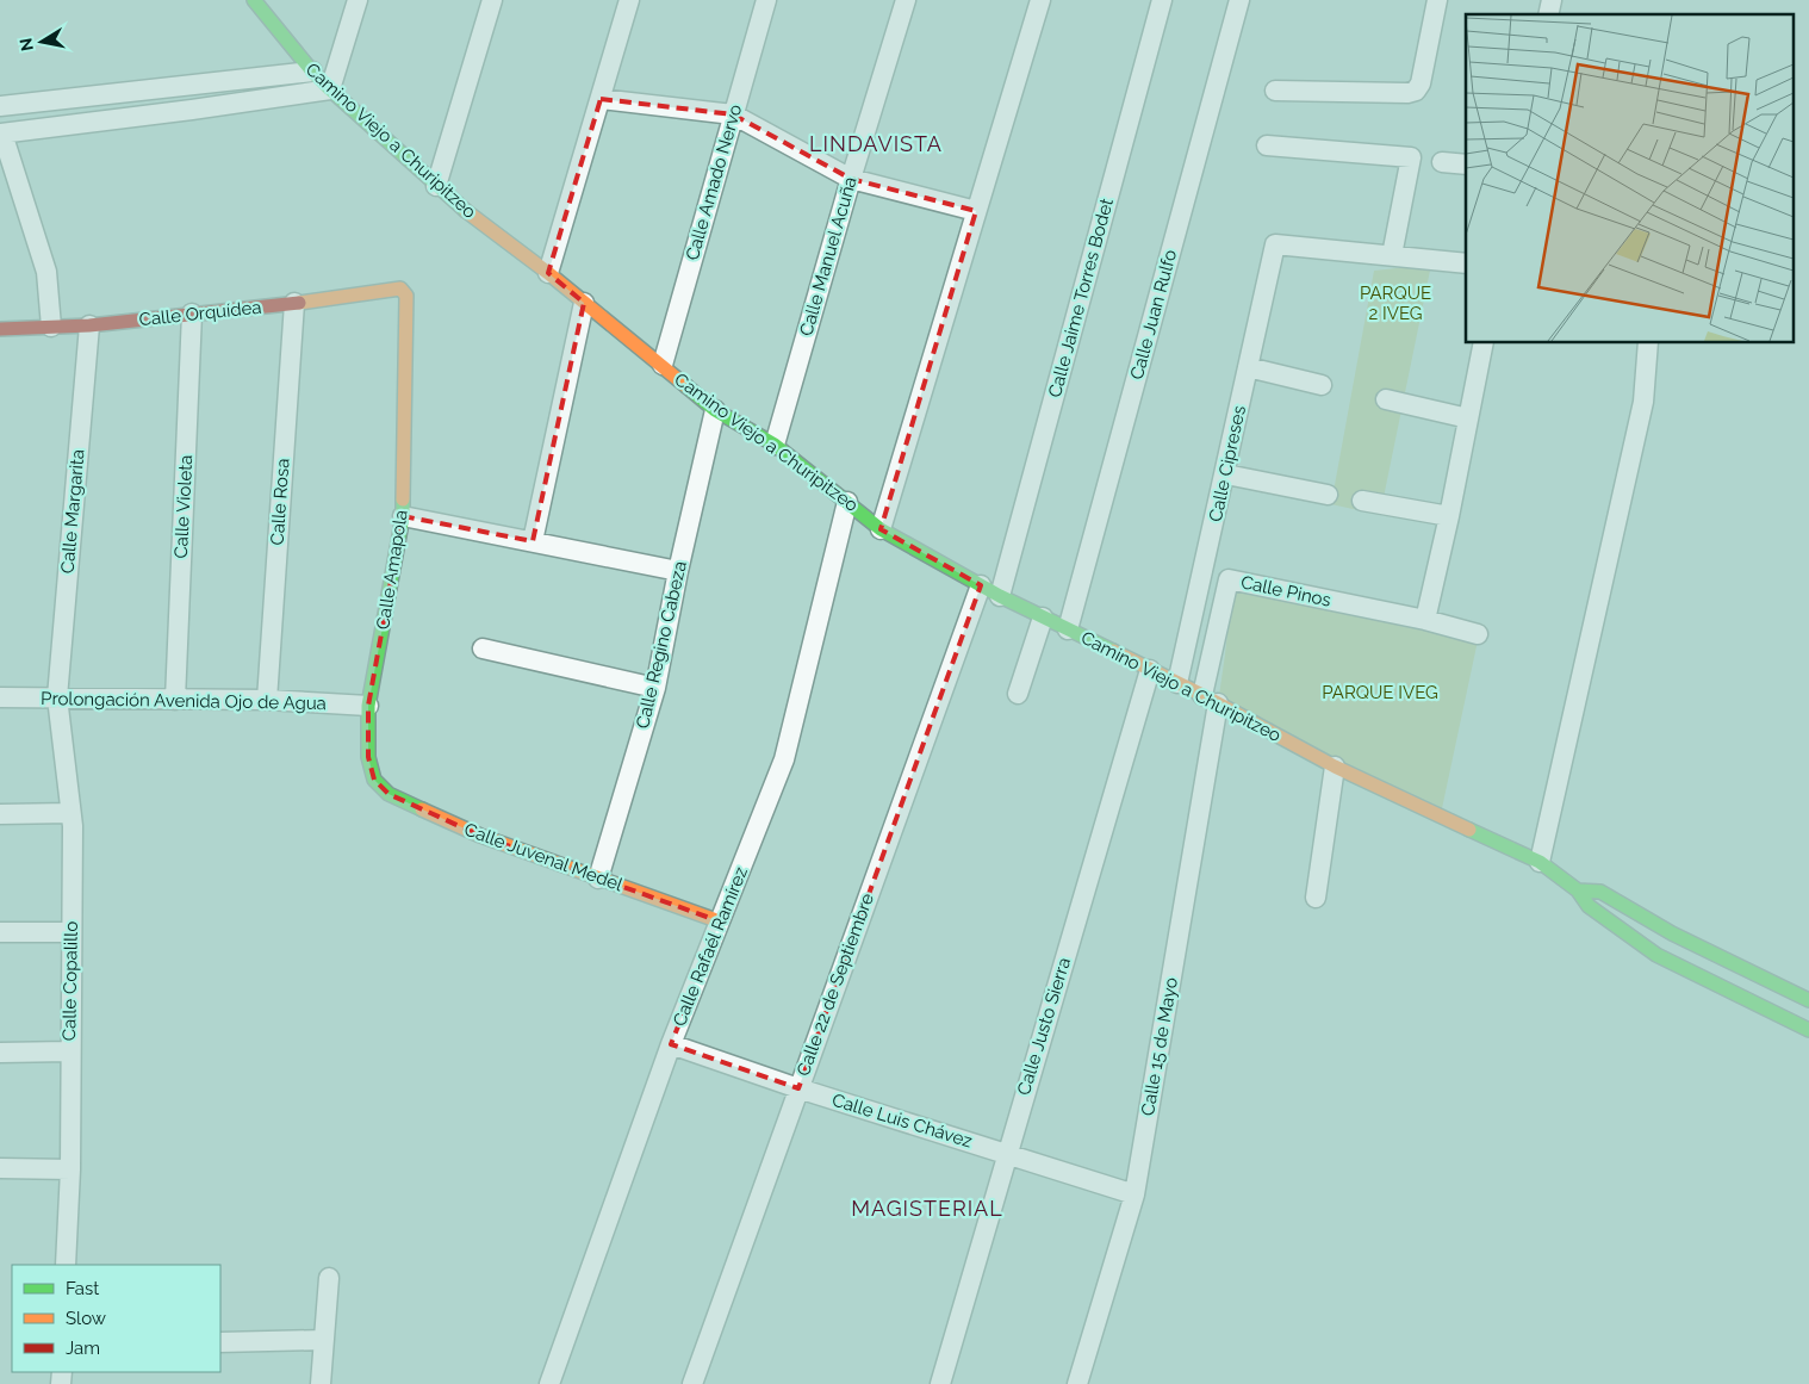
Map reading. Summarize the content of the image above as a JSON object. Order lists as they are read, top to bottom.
{
  "streets": {
    "street": [
      "Camino Viejo a Churipitzeo",
      "Calle Amado Nervo",
      "Calle Manuel Acuña",
      "Calle Jaime Torres Bodet",
      "Calle Orquídea",
      "Calle Juan Rulfo",
      "Calle Cipreses",
      "Calle Rosa",
      "Calle Violeta",
      "Calle Margarita",
      "Calle Amapola",
      "Calle Pinos",
      "Calle Regino Cabeza",
      "Prolongación Avenida Ojo de Agua",
      "Calle Juvenal Medel",
      "Calle Rafaél Ramírez",
      "Calle Copalillo",
      "Calle 22 de Septiembre",
      "Calle Justo Sierra",
      "Calle 15 de Mayo",
      "Calle Luis Chávez"
    ]
  },
  "crossings": [
    ["Camino Viejo a Churipitzeo", "Calle Amado Nervo"],
    ["Camino Viejo a Churipitzeo", "Calle Manuel Acuña"],
    ["Camino Viejo a Churipitzeo", "Calle Jaime Torres Bodet"],
    ["Camino Viejo a Churipitzeo", "Calle Juan Rulfo"],
    ["Camino Viejo a Churipitzeo", "Calle Cipreses"],
    ["Camino Viejo a Churipitzeo", "Calle Pinos"],
    ["Camino Viejo a Churipitzeo", "Calle Regino Cabeza"],
    ["Camino Viejo a Churipitzeo", "Calle Rafaél Ramírez"],
    ["Camino Viejo a Churipitzeo", "Calle 22 de Septiembre"],
    ["Camino Viejo a Churipitzeo", "Calle Justo Sierra"],
    ["Camino Viejo a Churipitzeo", "Calle 15 de Mayo"],
    ["Calle Orquídea", "Calle Rosa"],
    ["Calle Orquídea", "Calle Violeta"],
    ["Calle Orquídea", "Calle Margarita"],
    ["Calle Orquídea", "Calle Amapola"],
    ["Calle Rosa", "Prolongación Avenida Ojo de Agua"],
    ["Calle Violeta", "Prolongación Avenida Ojo de Agua"],
    ["Calle Margarita", "Prolongación Avenida Ojo de Agua"],
    ["Calle Margarita", "Calle Copalillo"],
    ["Calle Amapola", "Prolongación Avenida Ojo de Agua"],
    ["Calle Amapola", "Calle Juvenal Medel"],
    ["Calle Pinos", "Calle 15 de Mayo"],
    ["Calle Regino Cabeza", "Calle Juvenal Medel"],
    ["Prolongación Avenida Ojo de Agua", "Calle Copalillo"],
    ["Calle Juvenal Medel", "Calle Rafaél Ramírez"],
    ["Calle Rafaél Ramírez", "Calle Luis Chávez"],
    ["Calle 22 de Septiembre", "Calle Luis Chávez"],
    ["Calle Justo Sierra", "Calle Luis Chávez"],
    ["Calle 15 de Mayo", "Calle Luis Chávez"]
  ],
  "districts": ["LINDAVISTA", "MAGISTERIAL"],
  "parks": ["PARQUE 2 IVEG", "PARQUE IVEG"],
  "legend": ["Fast", "Slow", "Jam"],
  "north": "left"
}
